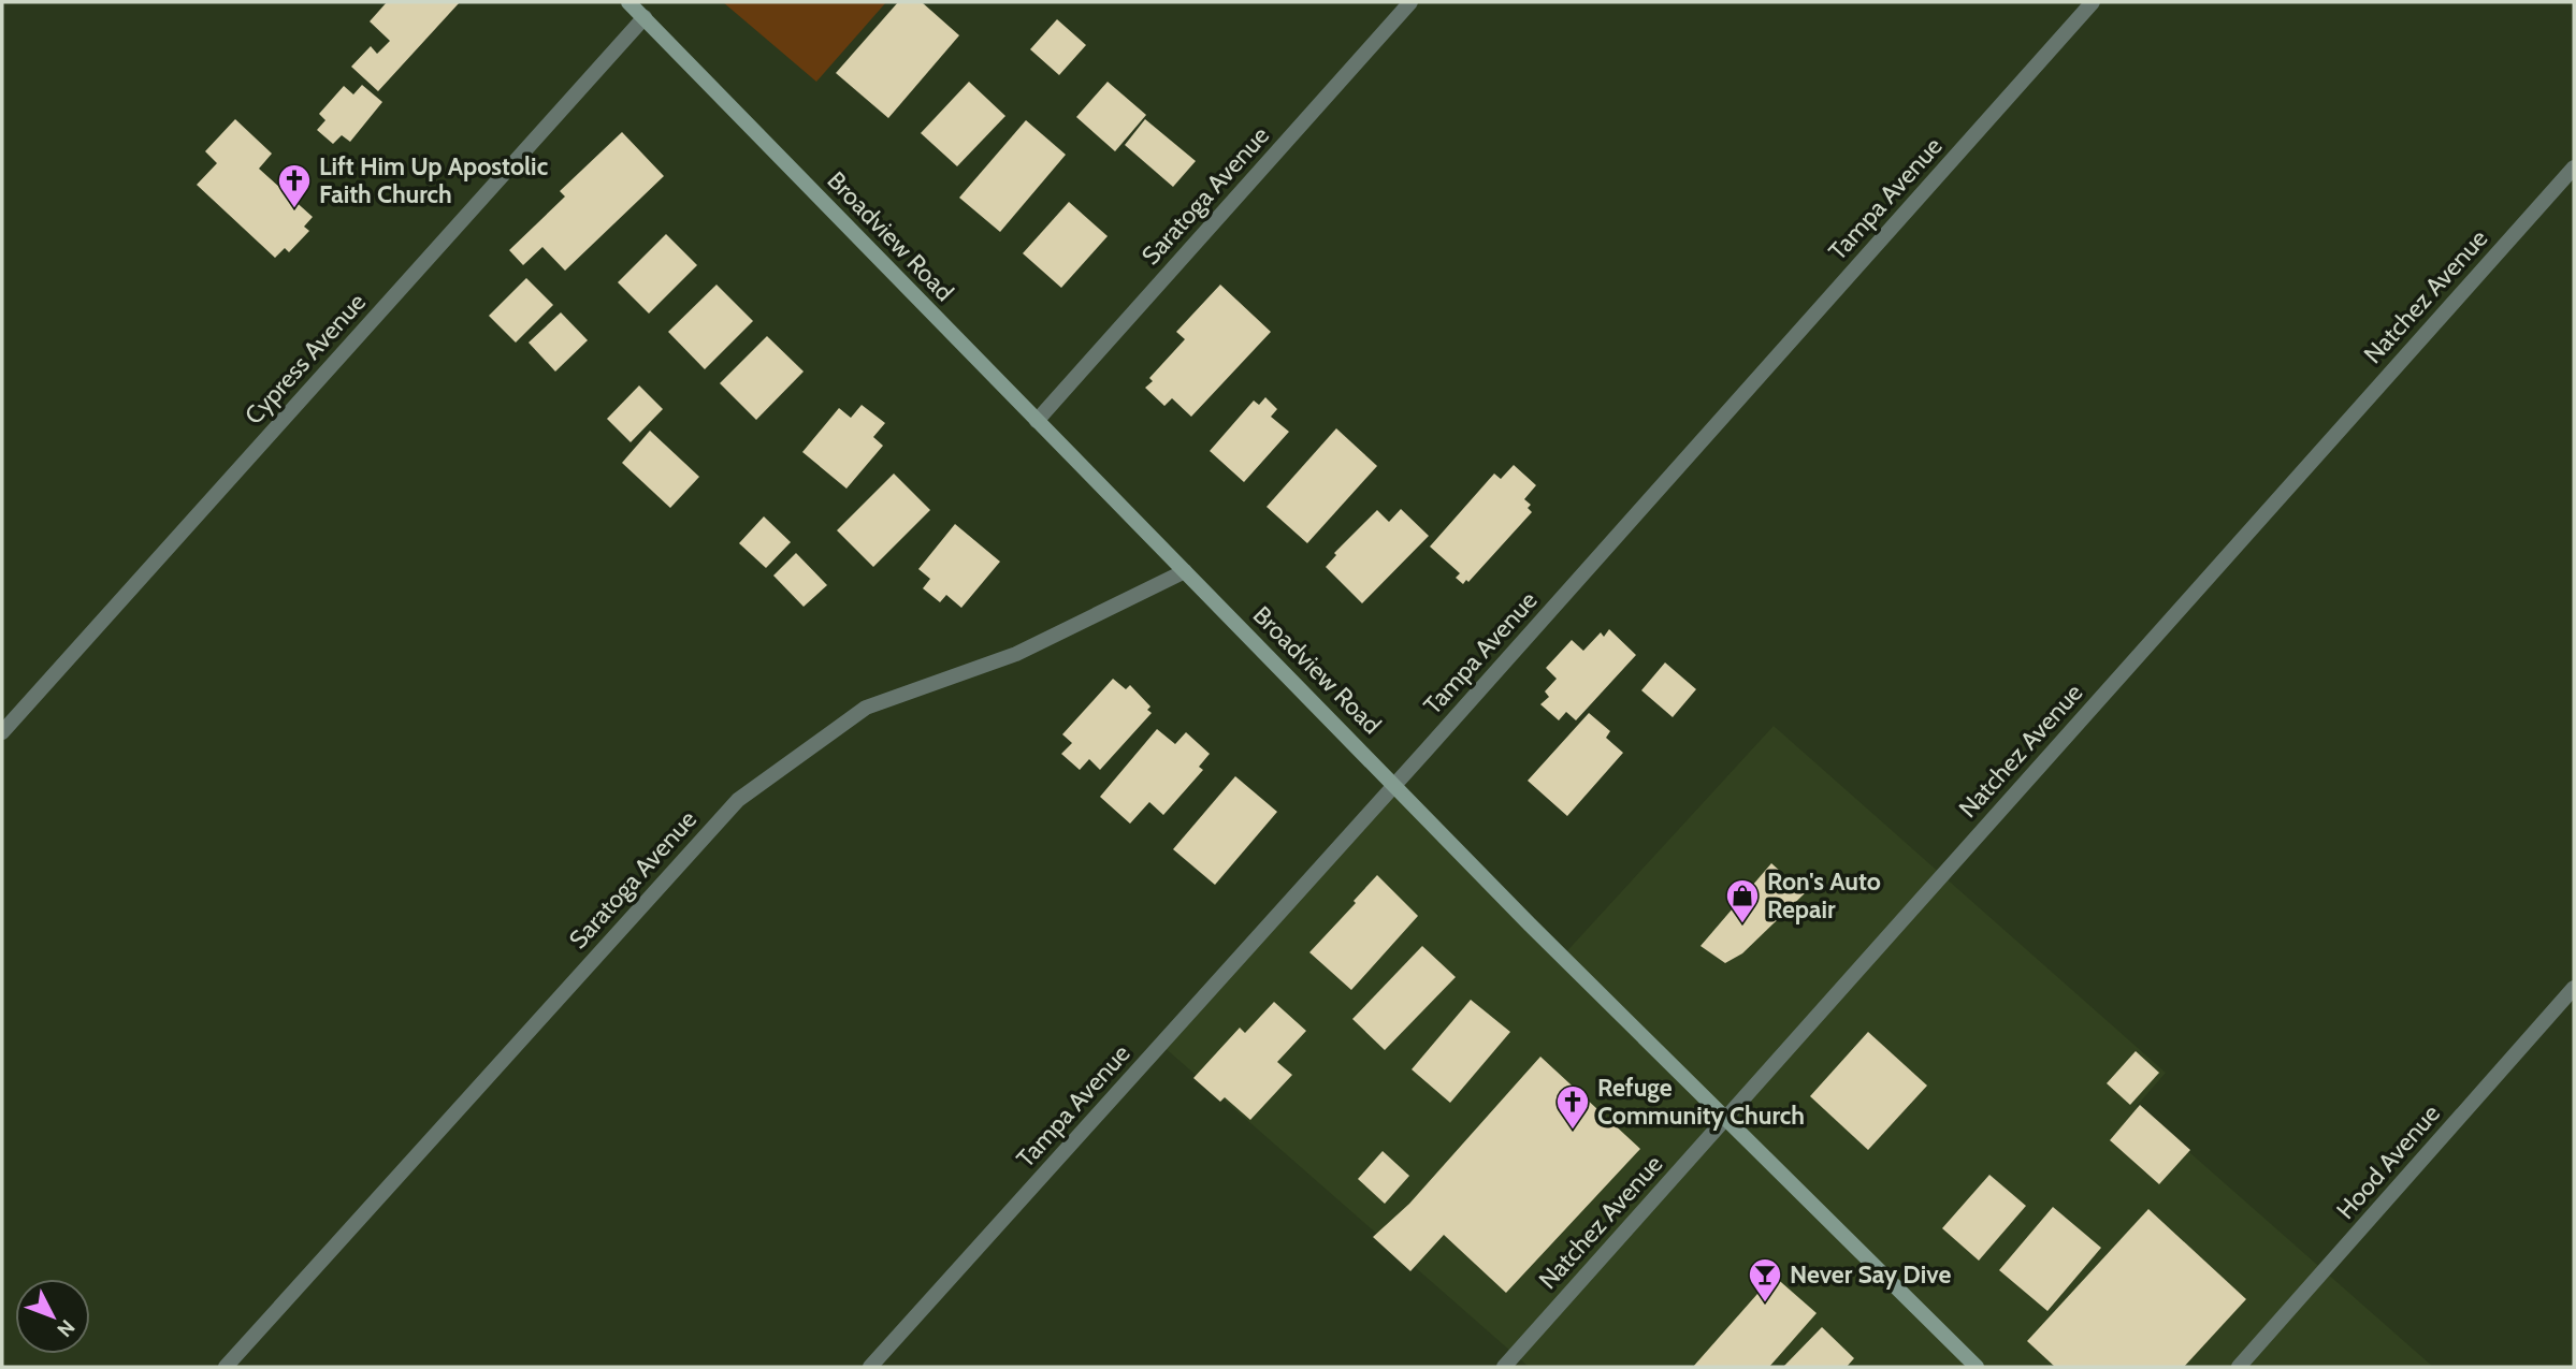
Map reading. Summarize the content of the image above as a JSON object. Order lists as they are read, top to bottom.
{
  "streets": {
    "main road": ["Broadview Road"],
    "street": [
      "Saratoga Avenue",
      "Tampa Avenue",
      "Natchez Avenue",
      "Cypress Avenue",
      "Hood Avenue"
    ]
  },
  "crossings": [
    ["Saratoga Avenue", "Broadview Road"],
    ["Tampa Avenue", "Broadview Road"],
    ["Broadview Road", "Natchez Avenue"],
    ["Broadview Road", "Cypress Avenue"]
  ],
  "places": {
    "church": ["Lift Him Up Apostolic Faith Church", "Refuge Community Church"],
    "shop": ["Ron's Auto Repair"],
    "bar": ["Never Say Dive"]
  },
  "north": "bottom right"
}
